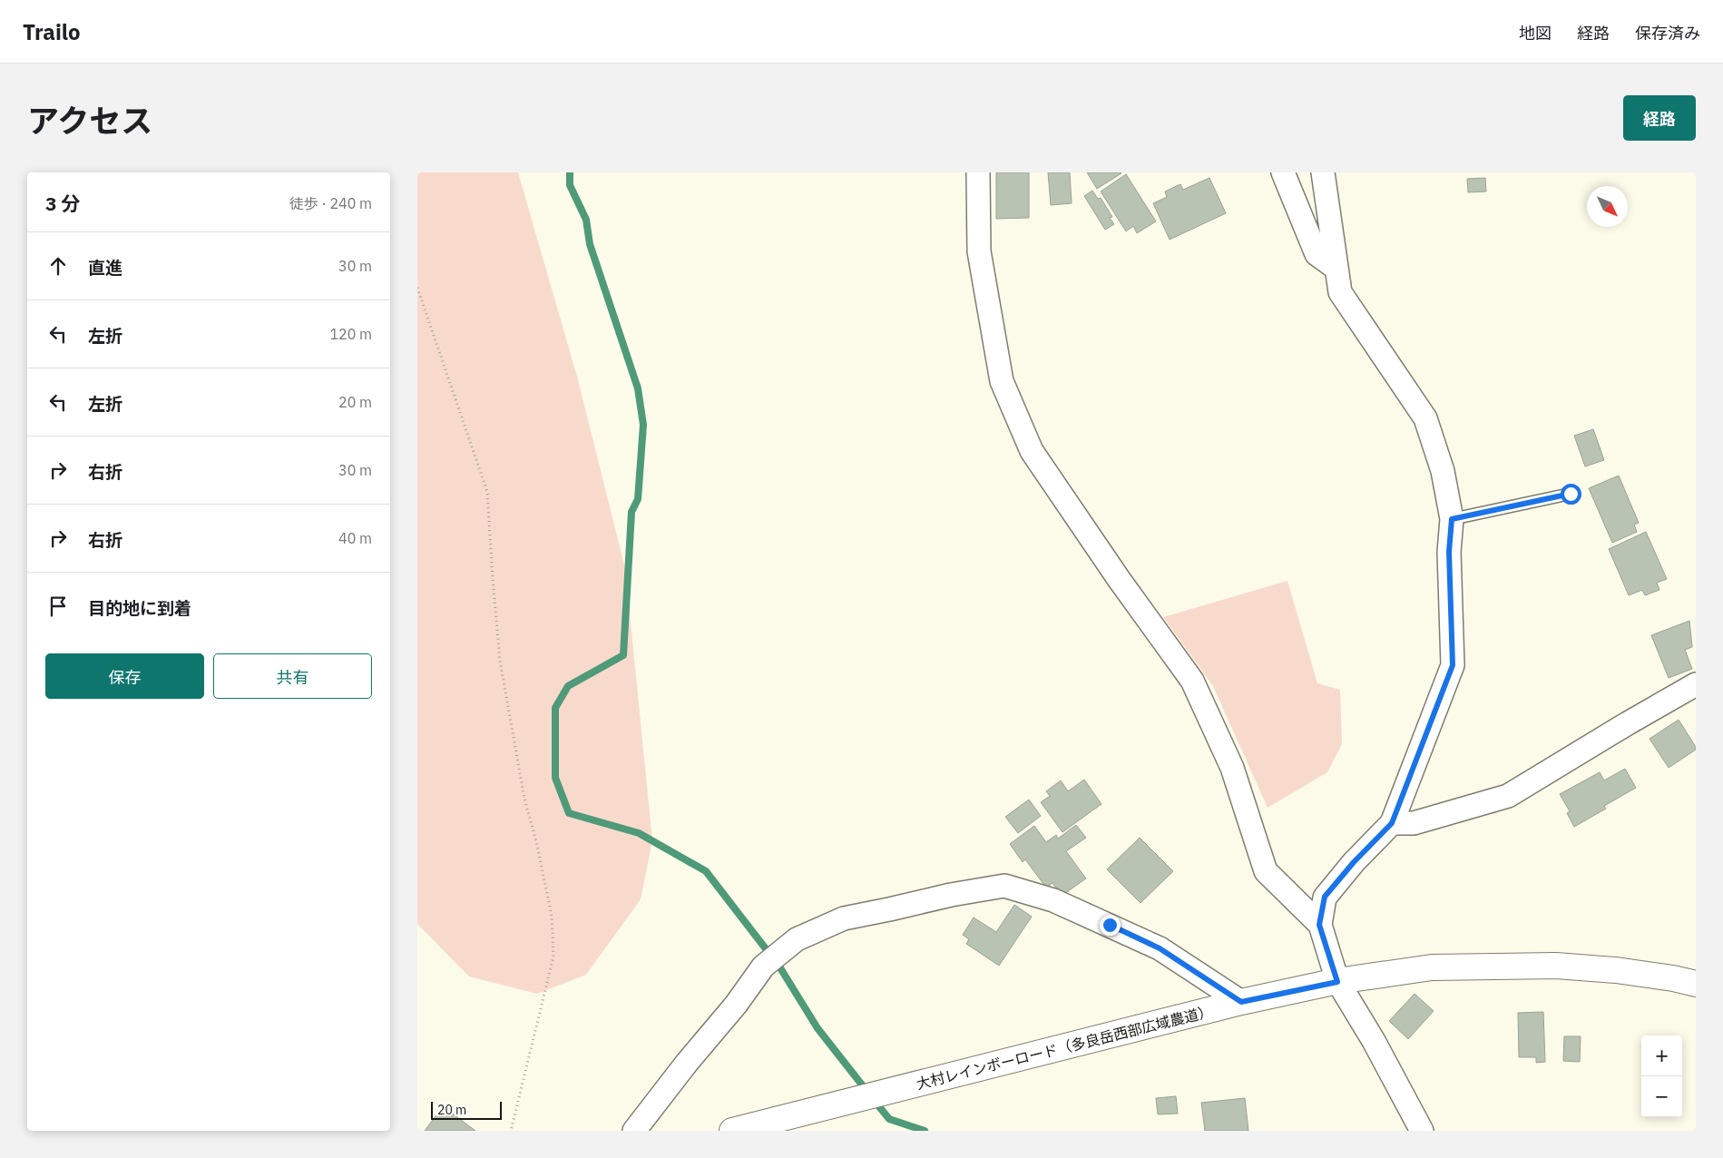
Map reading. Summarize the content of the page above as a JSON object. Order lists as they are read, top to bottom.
{
  "streets": {
    "street": ["大村レインボーロード（多良岳西部広域農道）"]
  },
  "scale_bar": "20 m",
  "north": "bottom right",
  "page": {
    "header": "Trailo",
    "nav": ["地図", "経路", "保存済み"],
    "title": "アクセス",
    "buttons": [
      "経路",
      ["保存", "共有"]
    ],
    "heading": ["3 分", "徒歩 · 240 m"],
    "list": [
      ["直進", "30 m"],
      ["左折", "120 m"],
      ["左折", "20 m"],
      ["右折", "30 m"],
      ["右折", "40 m"],
      "目的地に到着"
    ],
    "map_buttons": ["+", "−"],
    "scale": "20 m"
  }
}
